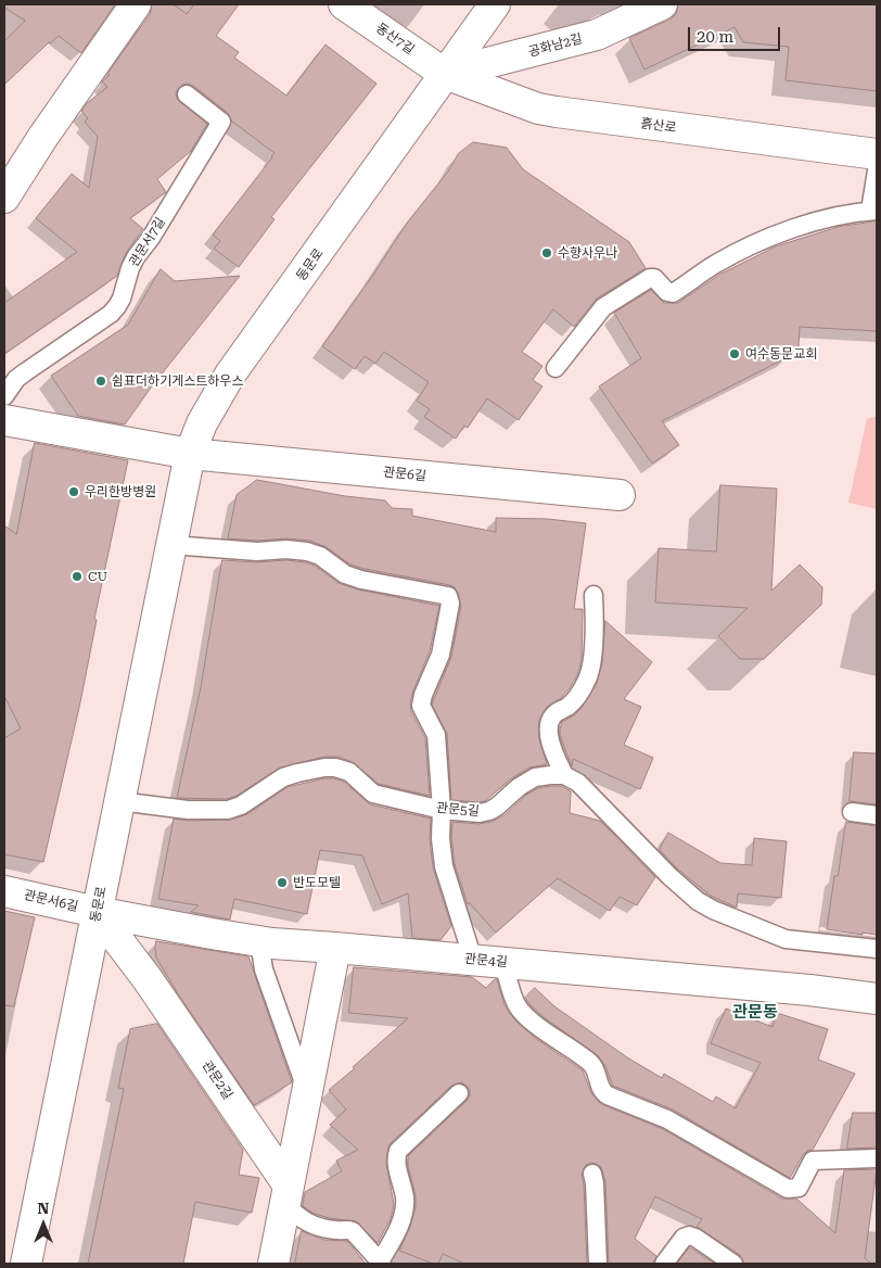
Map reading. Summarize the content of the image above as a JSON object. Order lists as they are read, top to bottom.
{
  "streets": {
    "street": [
      "동산7길",
      "공화남2길",
      "흙산로",
      "동문로",
      "관문6길",
      "관문서6길",
      "관문4길",
      "관문2길"
    ],
    "lane": ["관문서7길", "관문5길"]
  },
  "crossings": [
    ["동산7길", "공화남2길"],
    ["동산7길", "흙산로"],
    ["동산7길", "동문로"],
    ["공화남2길", "흙산로"],
    ["공화남2길", "동문로"],
    ["흙산로", "동문로"],
    ["동문로", "관문6길"],
    ["동문로", "관문5길"],
    ["동문로", "관문서6길"],
    ["동문로", "관문4길"],
    ["동문로", "관문2길"],
    ["관문서6길", "관문4길"],
    ["관문서6길", "관문2길"],
    ["관문4길", "관문2길"]
  ],
  "districts": ["관문동"],
  "places": [
    "수향사우나",
    "여수동문교회",
    "쉼표더하기게스트하우스",
    "우리한방병원",
    "CU",
    "반도모텔"
  ],
  "scale_bar": "20 m",
  "north": "top"
}
